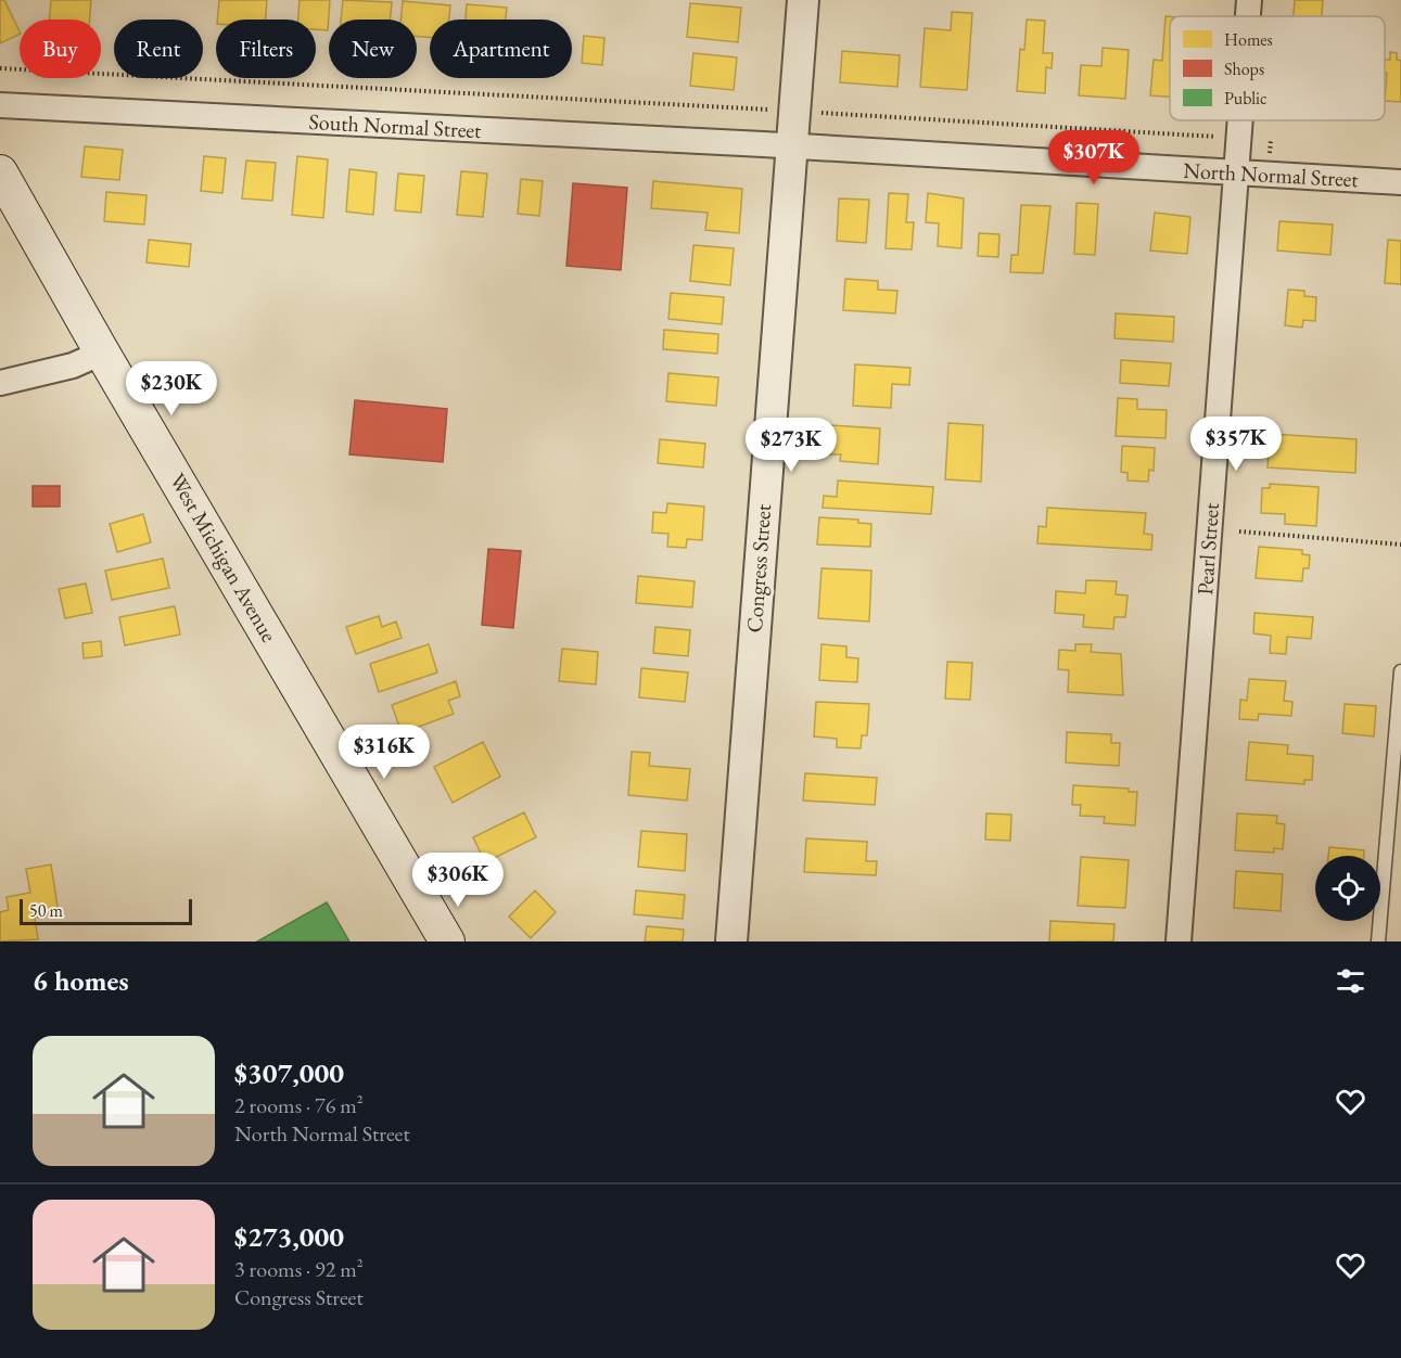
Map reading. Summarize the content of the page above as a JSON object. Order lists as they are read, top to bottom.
{
  "streets": {
    "main road": ["West Michigan Avenue"],
    "street": [
      "South Normal Street",
      "North Normal Street",
      "Pearl Street",
      "Congress Street"
    ]
  },
  "crossings": [
    ["South Normal Street", "North Normal Street"],
    ["South Normal Street", "Congress Street"],
    ["North Normal Street", "Pearl Street"],
    ["North Normal Street", "Congress Street"]
  ],
  "legend": ["Homes", "Shops", "Public"],
  "scale_bar": "50 m",
  "page": {
    "chip": [
      "Buy",
      "Rent",
      "Filters",
      "New",
      "Apartment"
    ],
    "price": [
      "$307K",
      "$230K",
      "$357K",
      "$273K",
      "$316K",
      "$306K"
    ],
    "scale": "50 m",
    "heading": "6 homes",
    "list": [
      {
        "name": "$307,000",
        "note": "2 rooms · 76 m² · North Normal Street"
      },
      {
        "name": "$273,000",
        "note": "3 rooms · 92 m² · Congress Street"
      }
    ]
  }
}
